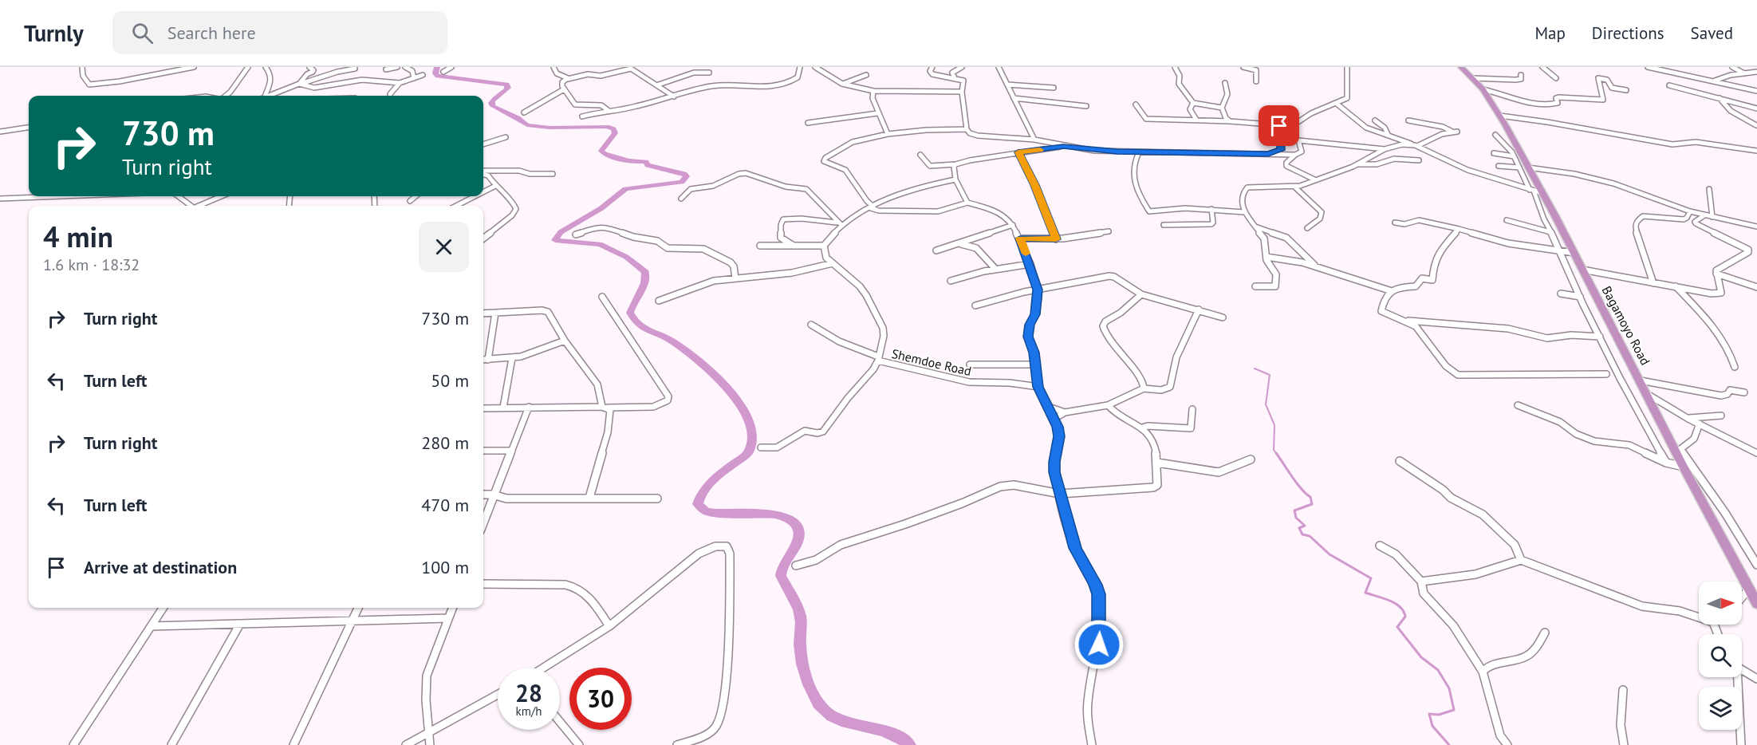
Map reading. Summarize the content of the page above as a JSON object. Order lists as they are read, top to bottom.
{
  "streets": {
    "highway": ["Bagamoyo Road"],
    "street": ["Shemdoe Road"]
  },
  "north": "right",
  "page": {
    "header": "Turnly",
    "search": "Search here",
    "nav": ["Map", "Directions", "Saved"],
    "turn": ["730 m", "Turn right"],
    "heading": ["4 min", "1.6 km · 18:32"],
    "list": [
      {
        "name": "Turn right",
        "value": "730 m"
      },
      {
        "name": "Turn left",
        "value": "50 m"
      },
      {
        "name": "Turn right",
        "value": "280 m"
      },
      {
        "name": "Turn left",
        "value": "470 m"
      },
      {
        "name": "Arrive at destination",
        "value": "100 m"
      }
    ],
    "speed": "28 km/h",
    "limit": "30"
  }
}
